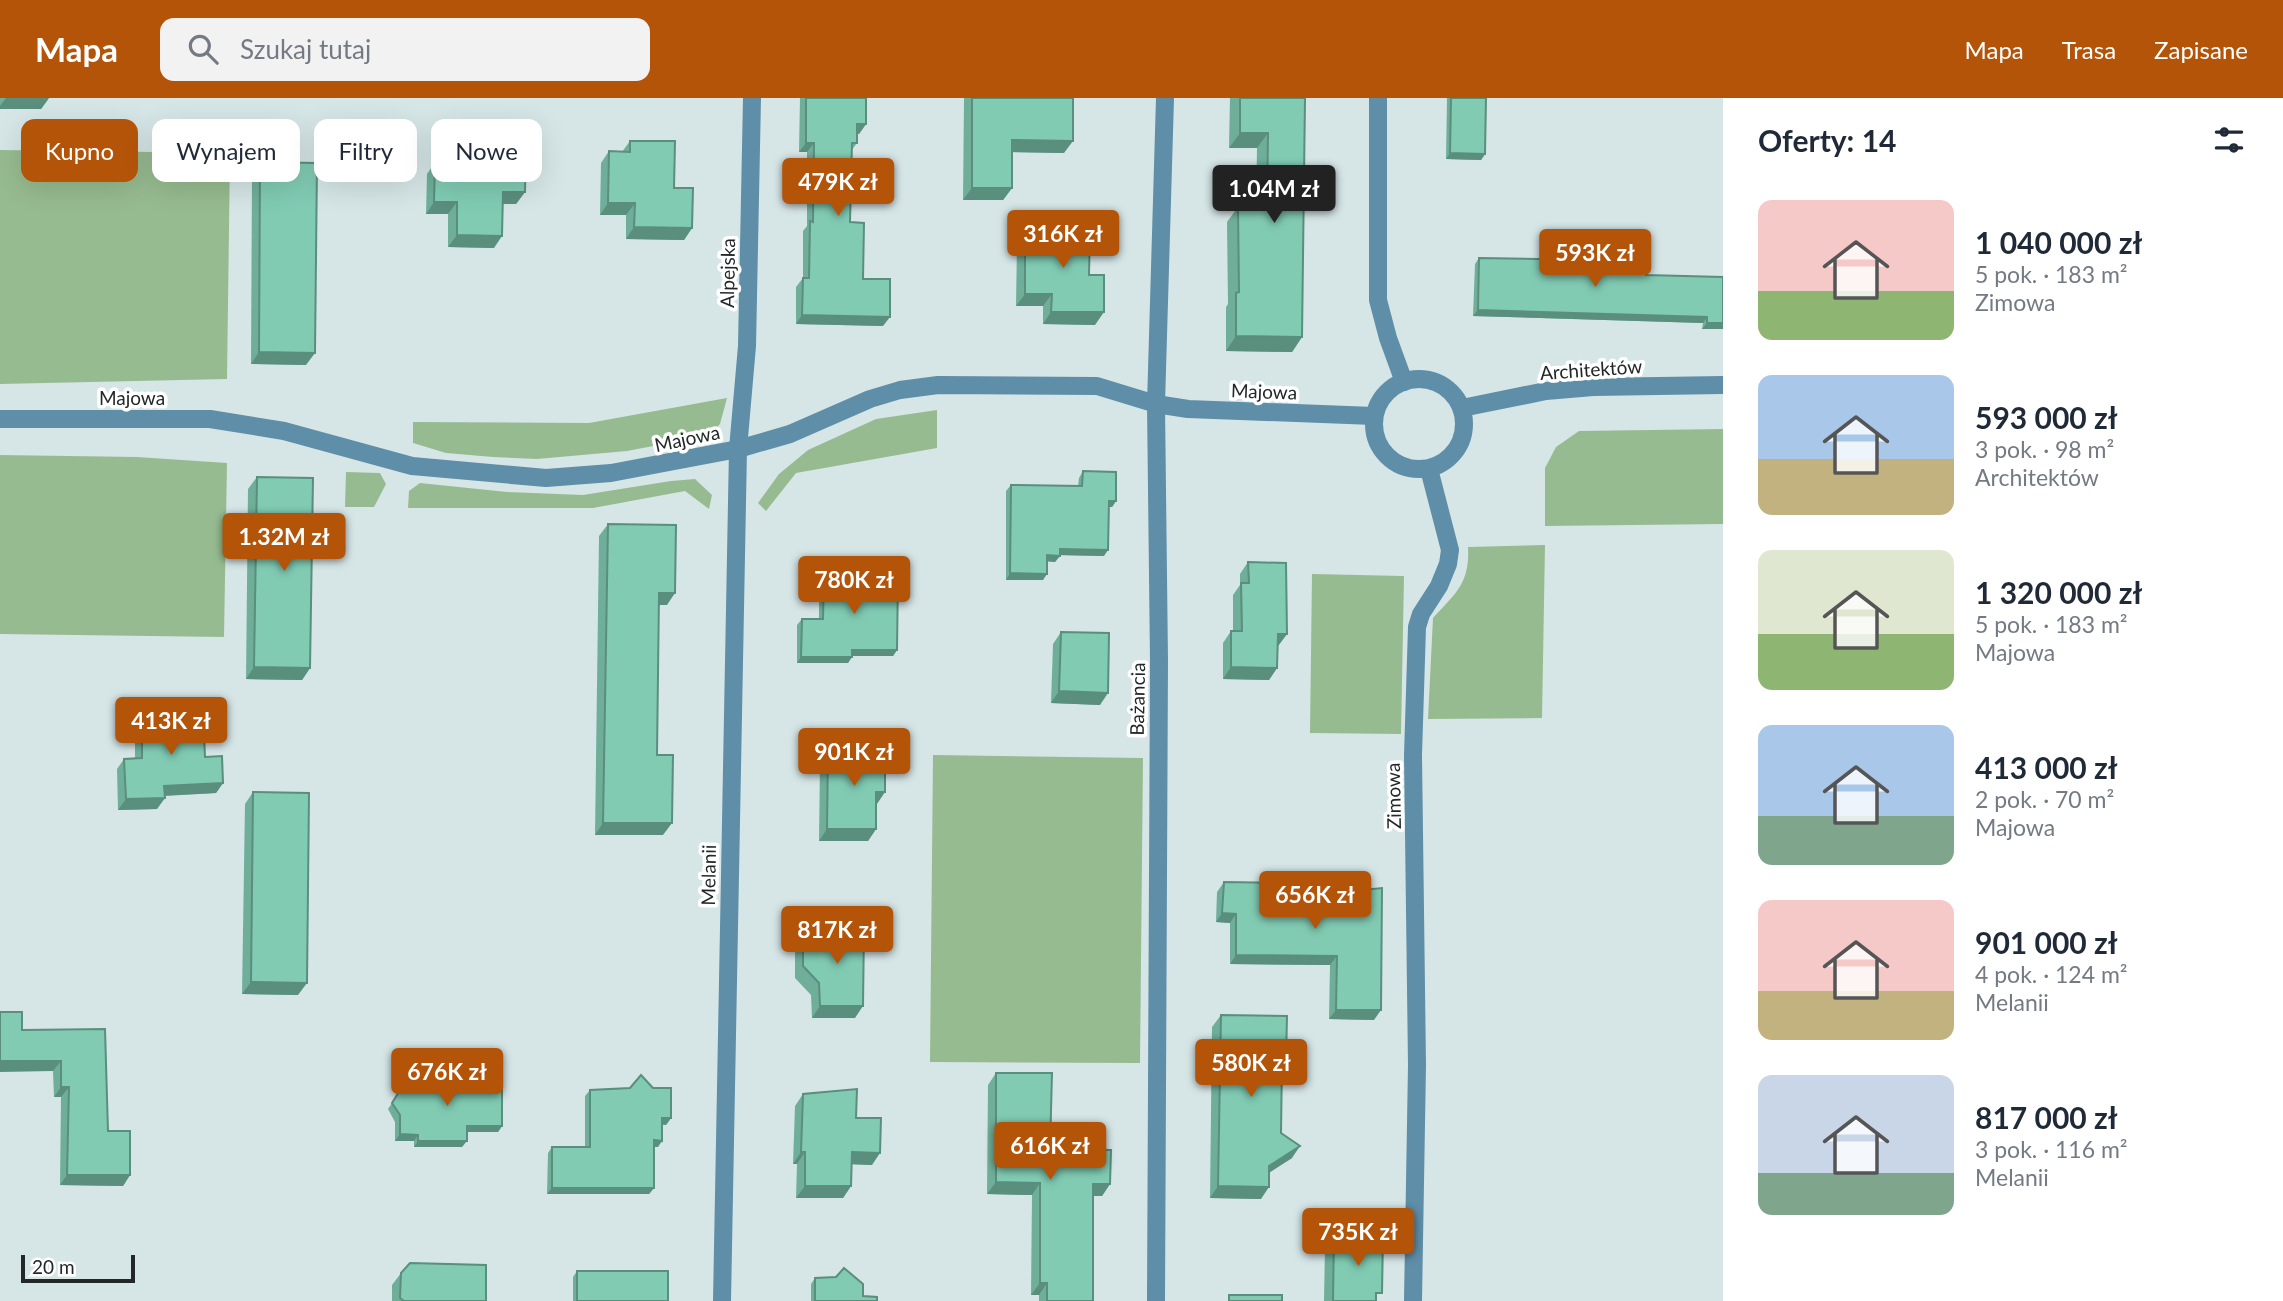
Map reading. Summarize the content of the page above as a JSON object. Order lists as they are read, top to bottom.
{
  "streets": {
    "street": [
      "Alpejska",
      "Architektów",
      "Majowa",
      "Bażancia",
      "Zimowa",
      "Melanii"
    ]
  },
  "crossings": [
    ["Alpejska", "Majowa"],
    ["Alpejska", "Melanii"],
    ["Architektów", "Majowa"],
    ["Architektów", "Zimowa"],
    ["Majowa", "Bażancia"],
    ["Majowa", "Zimowa"],
    ["Majowa", "Melanii"]
  ],
  "scale_bar": "20 m",
  "page": {
    "header": "Mapa",
    "search": "Szukaj tutaj",
    "nav": ["Mapa", "Trasa", "Zapisane"],
    "heading": "Oferty: 14",
    "chip": [
      "Kupno",
      "Wynajem",
      "Filtry",
      "Nowe"
    ],
    "price": [
      "479K zł",
      "1.04M zł",
      "316K zł",
      "593K zł",
      "1.32M zł",
      "780K zł",
      "413K zł",
      "901K zł",
      "656K zł",
      "817K zł",
      "580K zł",
      "676K zł",
      "616K zł",
      "735K zł"
    ],
    "list": [
      {
        "name": "1 040 000 zł",
        "note": "5 pok. · 183 m² · Zimowa"
      },
      {
        "name": "593 000 zł",
        "note": "3 pok. · 98 m² · Architektów"
      },
      {
        "name": "1 320 000 zł",
        "note": "5 pok. · 183 m² · Majowa"
      },
      {
        "name": "413 000 zł",
        "note": "2 pok. · 70 m² · Majowa"
      },
      {
        "name": "901 000 zł",
        "note": "4 pok. · 124 m² · Melanii"
      },
      {
        "name": "817 000 zł",
        "note": "3 pok. · 116 m² · Melanii"
      }
    ],
    "scale": "20 m"
  }
}
